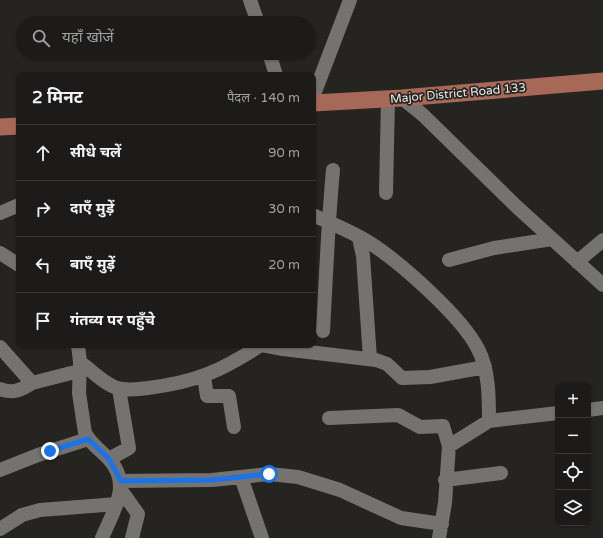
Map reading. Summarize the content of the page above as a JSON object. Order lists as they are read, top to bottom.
{
  "streets": {
    "main road": ["Major District Road 133"]
  },
  "page": {
    "search": "यहाँ खोजें",
    "heading": ["2 मिनट", "पैदल · 140 m"],
    "list": [
      ["सीधे चलें", "90 m"],
      ["दाएँ मुड़ें", "30 m"],
      ["बाएँ मुड़ें", "20 m"],
      "गंतव्य पर पहुँचे"
    ],
    "map_buttons": ["+", "−"]
  }
}
